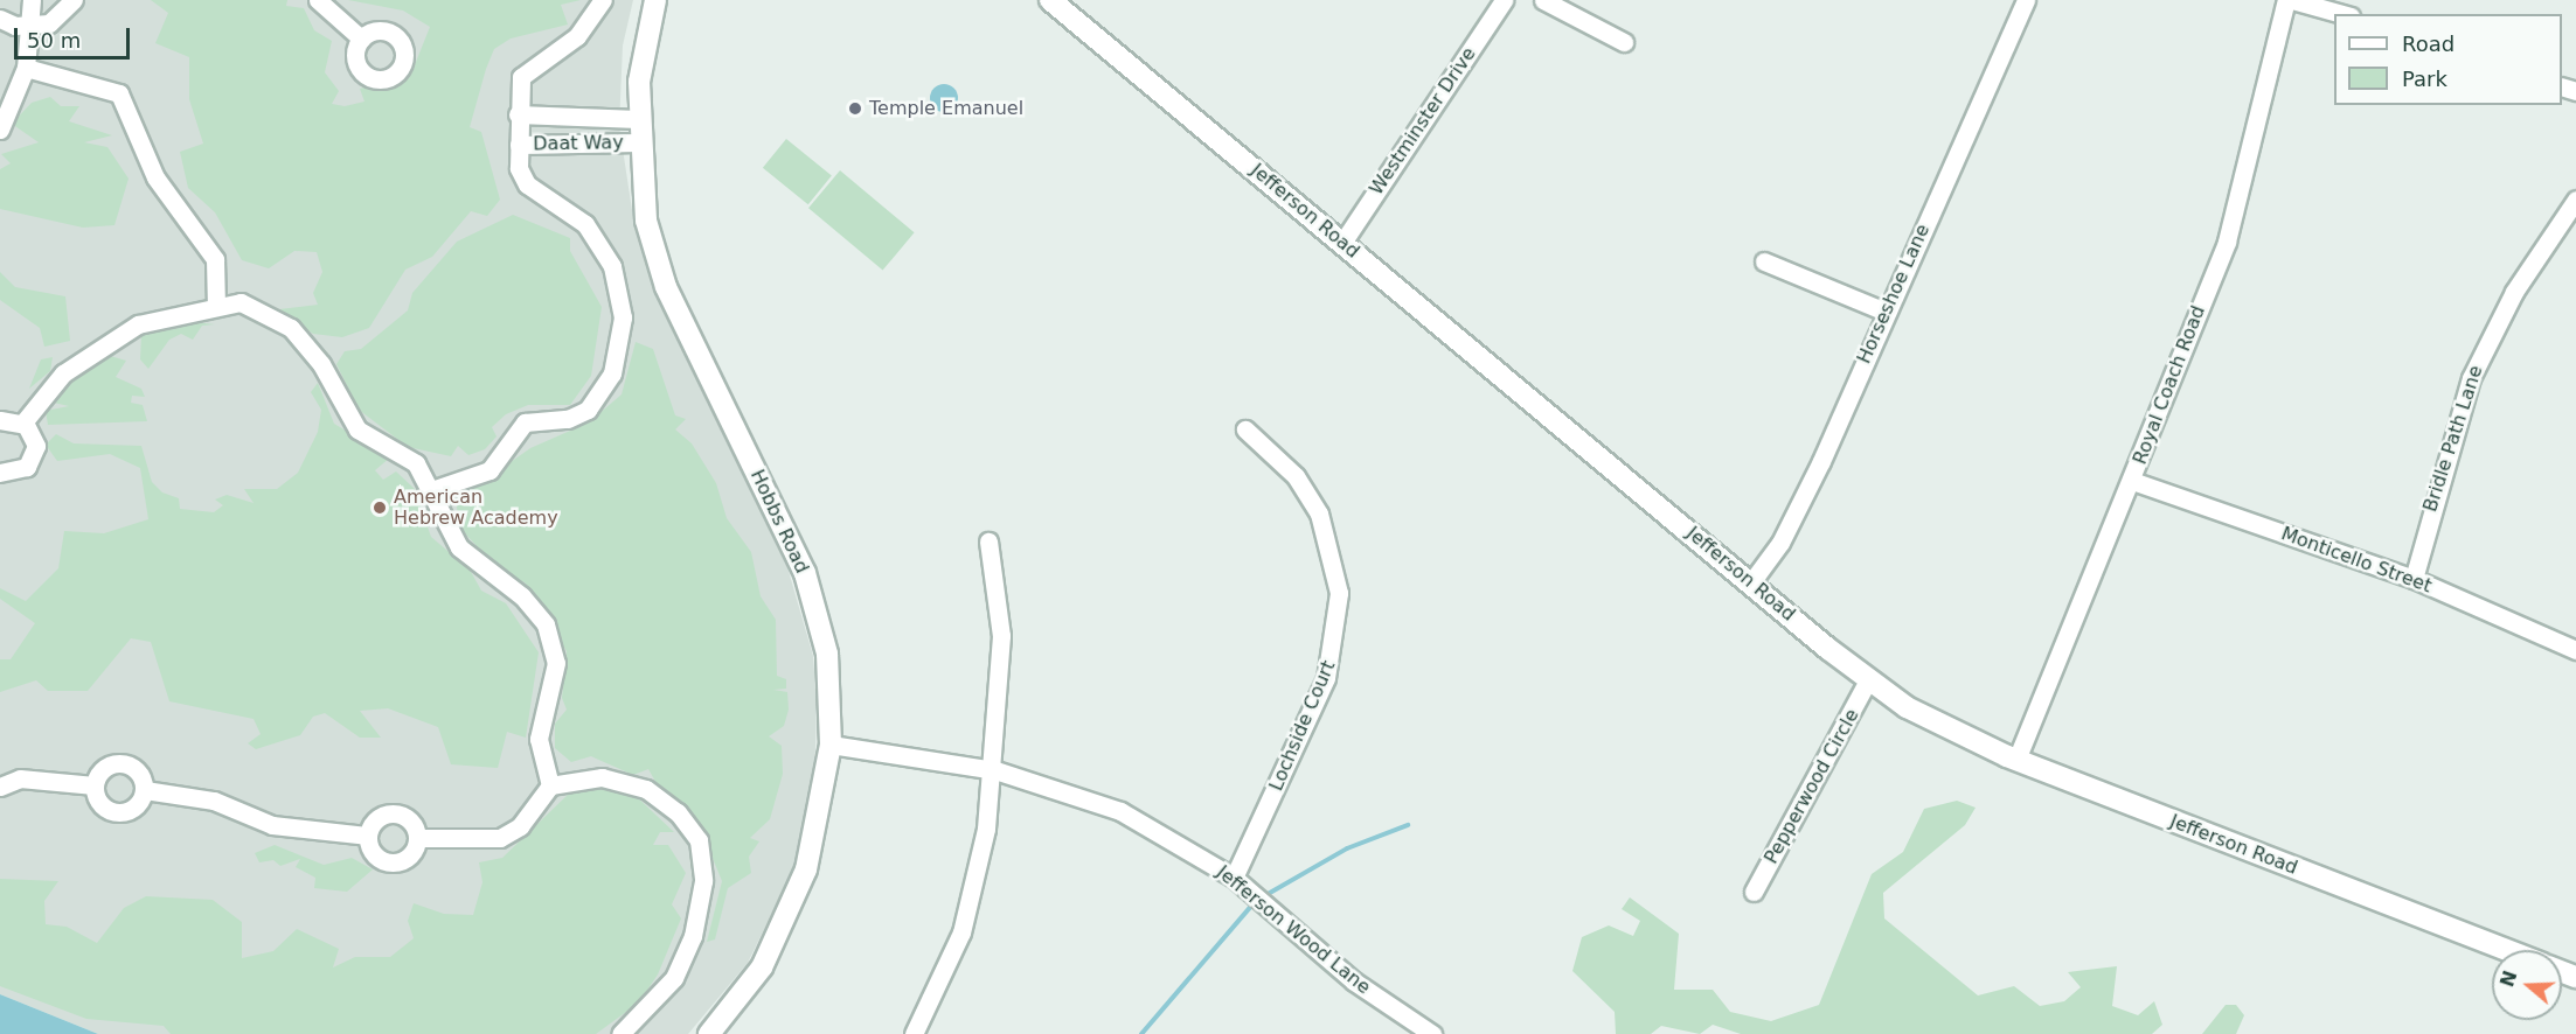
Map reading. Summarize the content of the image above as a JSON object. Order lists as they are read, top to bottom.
{
  "streets": {
    "street": [
      "Westminster Drive",
      "Daat Way",
      "Jefferson Road",
      "Horseshoe Lane",
      "Royal Coach Road",
      "Bridle Path Lane",
      "Hobbs Road",
      "Monticello Street",
      "Lochside Court",
      "Pepperwood Circle",
      "Jefferson Wood Lane"
    ]
  },
  "crossings": [
    ["Westminster Drive", "Jefferson Road"],
    ["Daat Way", "Hobbs Road"],
    ["Jefferson Road", "Horseshoe Lane"],
    ["Jefferson Road", "Royal Coach Road"],
    ["Jefferson Road", "Pepperwood Circle"],
    ["Royal Coach Road", "Monticello Street"],
    ["Bridle Path Lane", "Monticello Street"],
    ["Hobbs Road", "Jefferson Wood Lane"],
    ["Lochside Court", "Jefferson Wood Lane"]
  ],
  "places": ["Temple Emanuel", "American Hebrew Academy"],
  "legend": ["Road", "Park"],
  "scale_bar": "50 m",
  "north": "left"
}
